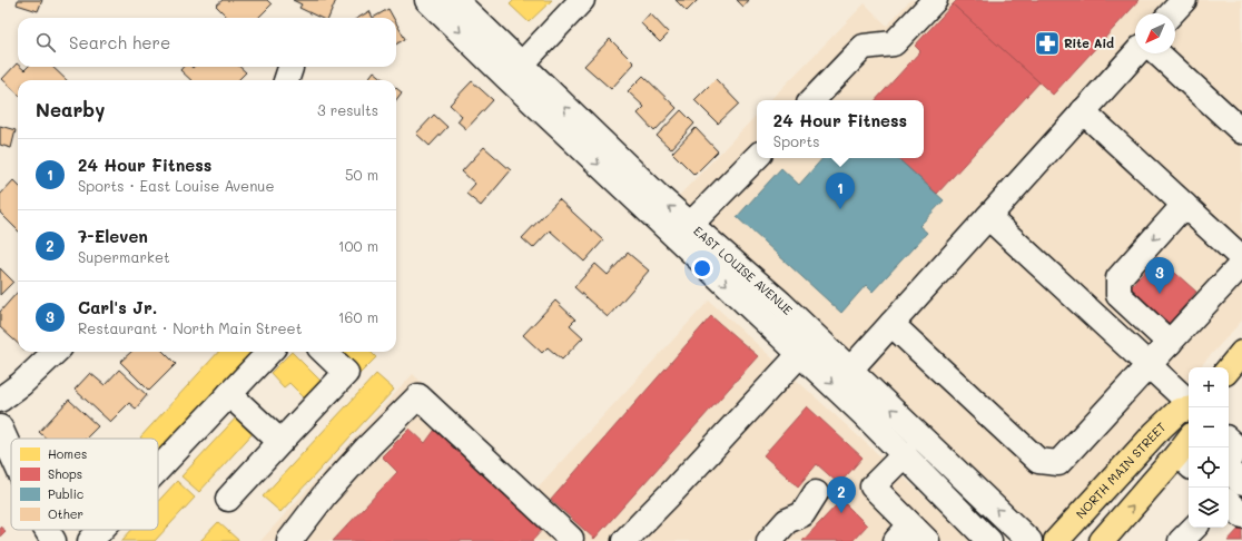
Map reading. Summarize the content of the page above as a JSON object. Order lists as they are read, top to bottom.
{
  "streets": {
    "main road": ["NORTH MAIN STREET"],
    "street": ["EAST LOUISE AVENUE"]
  },
  "places": {
    "pharmacy": ["Rite Aid"]
  },
  "legend": [
    "Homes",
    "Shops",
    "Public",
    "Other"
  ],
  "north": "bottom left",
  "page": {
    "search": "Search here",
    "heading": ["Nearby", "3 results"],
    "popup": ["24 Hour Fitness", "Sports"],
    "list": [
      {
        "mark": "1",
        "name": "24 Hour Fitness",
        "note": "Sports · East Louise Avenue",
        "value": "50 m"
      },
      {
        "mark": "2",
        "name": "7-Eleven",
        "note": "Supermarket",
        "value": "100 m"
      },
      {
        "mark": "3",
        "name": "Carl's Jr.",
        "note": "Restaurant · North Main Street",
        "value": "160 m"
      }
    ],
    "pins": ["1", "3", "2"],
    "map_buttons": ["+", "−"]
  }
}
